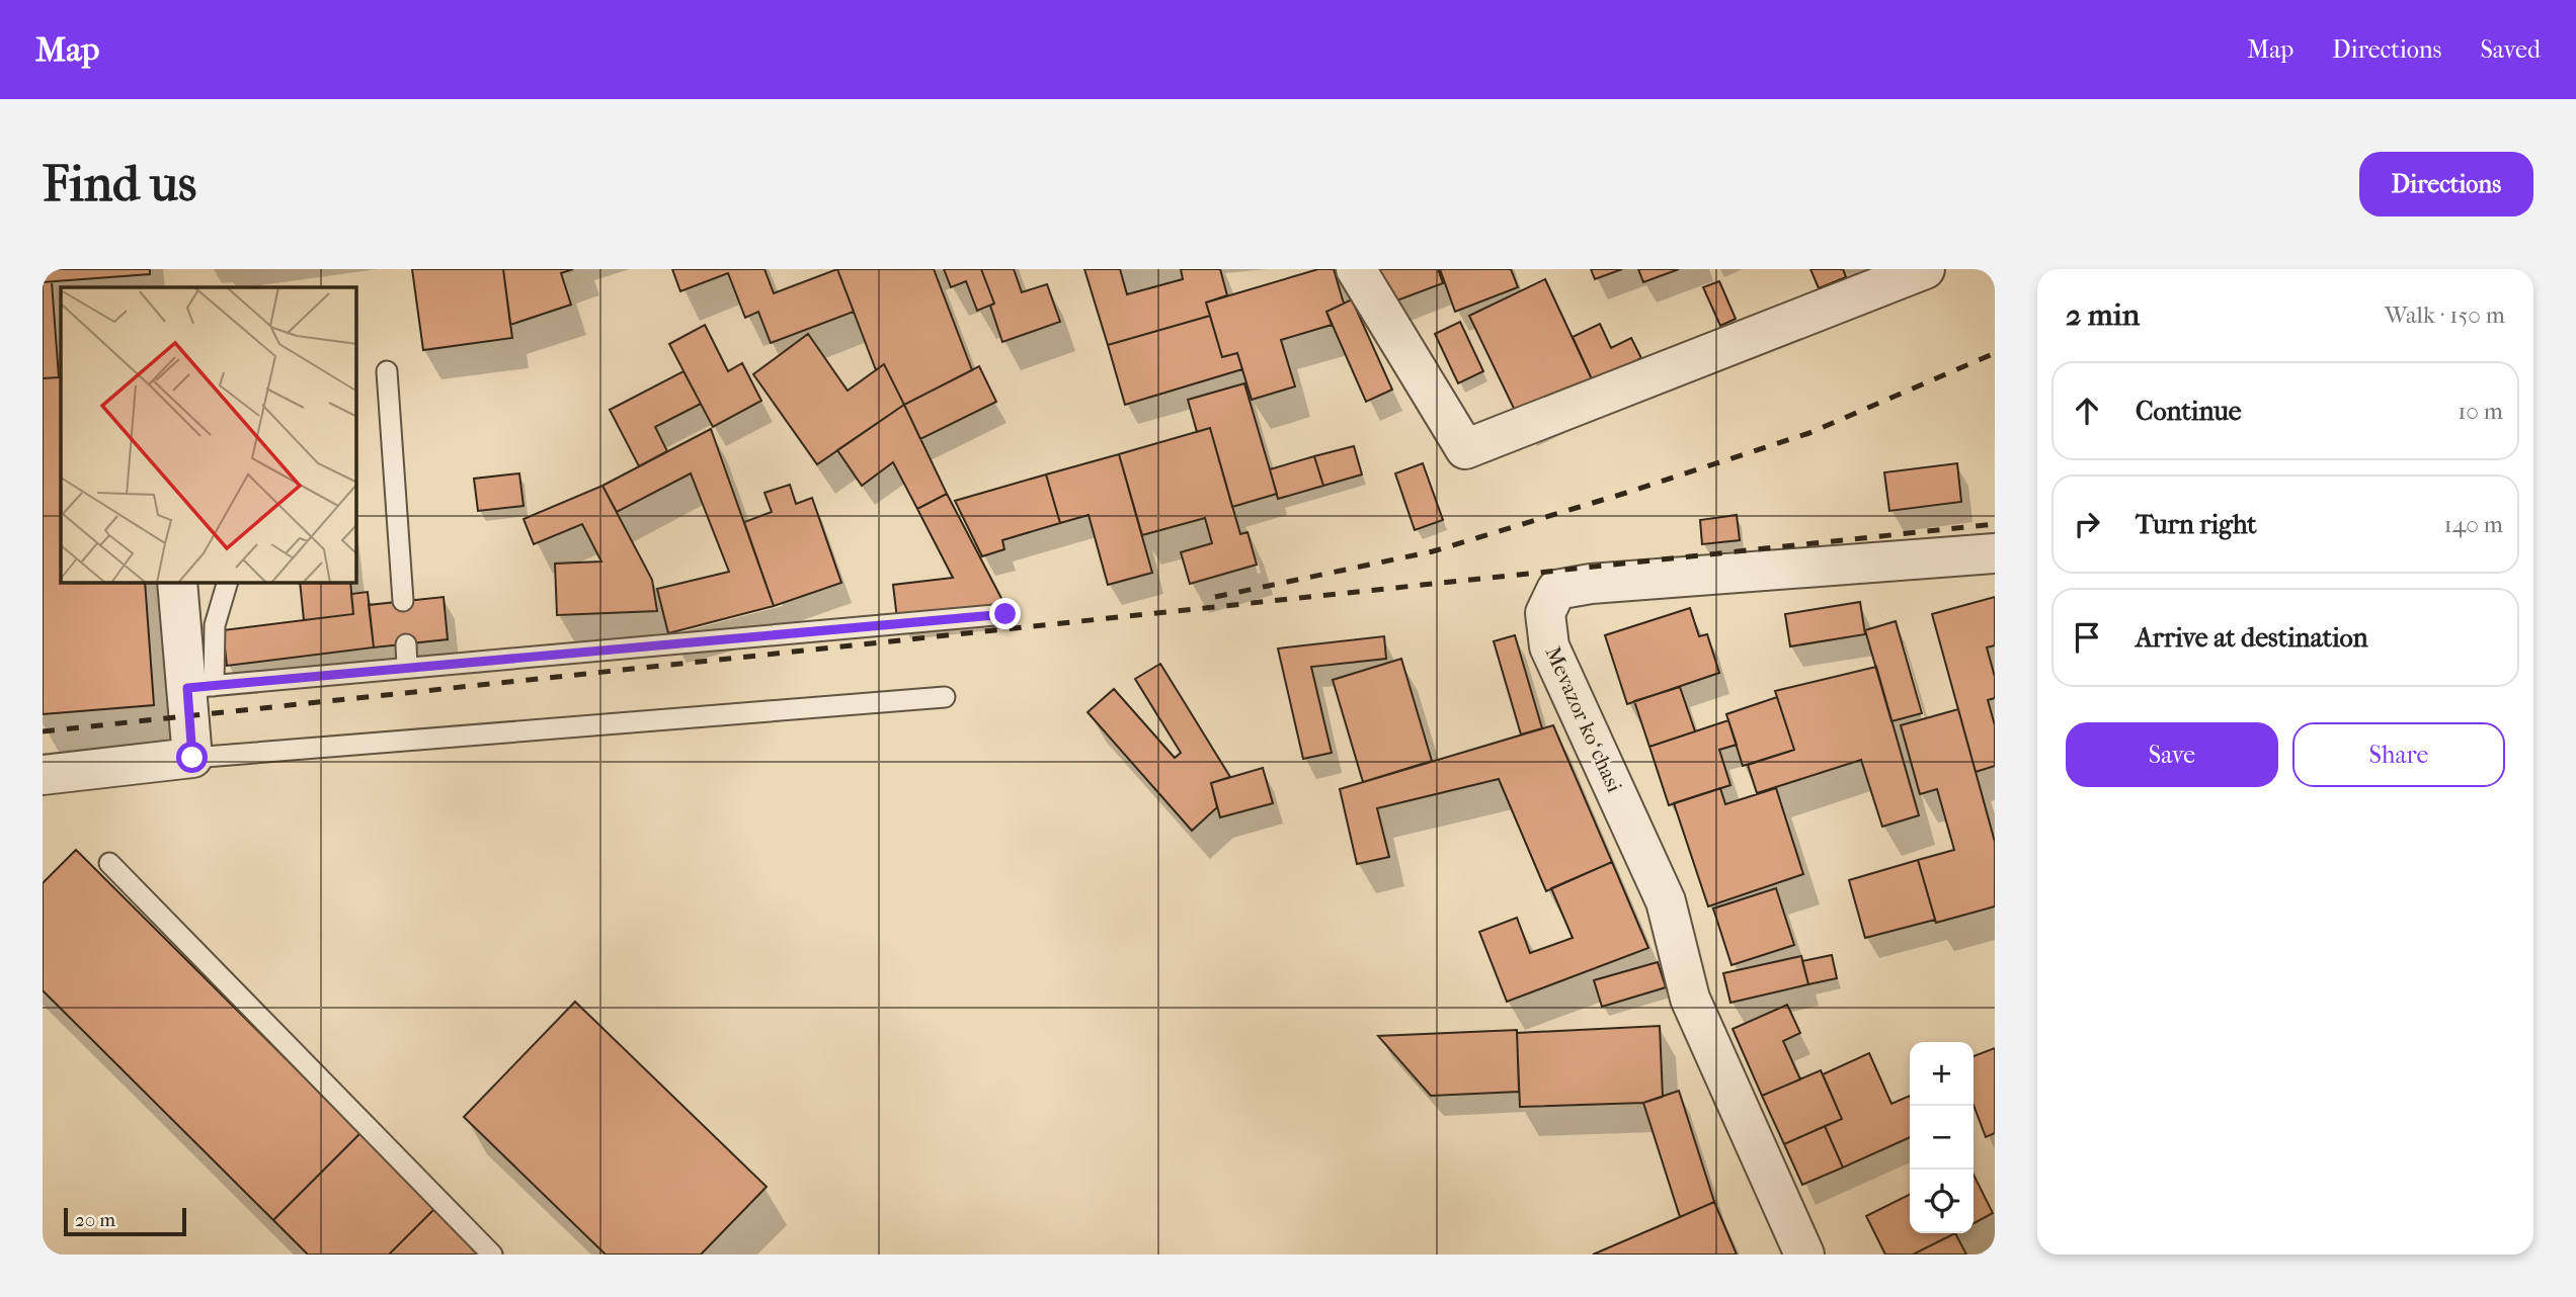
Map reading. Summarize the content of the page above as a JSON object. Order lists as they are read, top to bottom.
{
  "streets": {
    "street": ["Mevazor koʻchasi"]
  },
  "scale_bar": "20 m",
  "page": {
    "header": "Map",
    "nav": ["Map", "Directions", "Saved"],
    "buttons": [
      "Directions",
      ["Save", "Share"]
    ],
    "title": "Find us",
    "heading": ["2 min", "Walk · 150 m"],
    "list": [
      ["Continue", "10 m"],
      ["Turn right", "140 m"],
      "Arrive at destination"
    ],
    "map_buttons": ["+", "−"],
    "scale": "20 m"
  }
}
